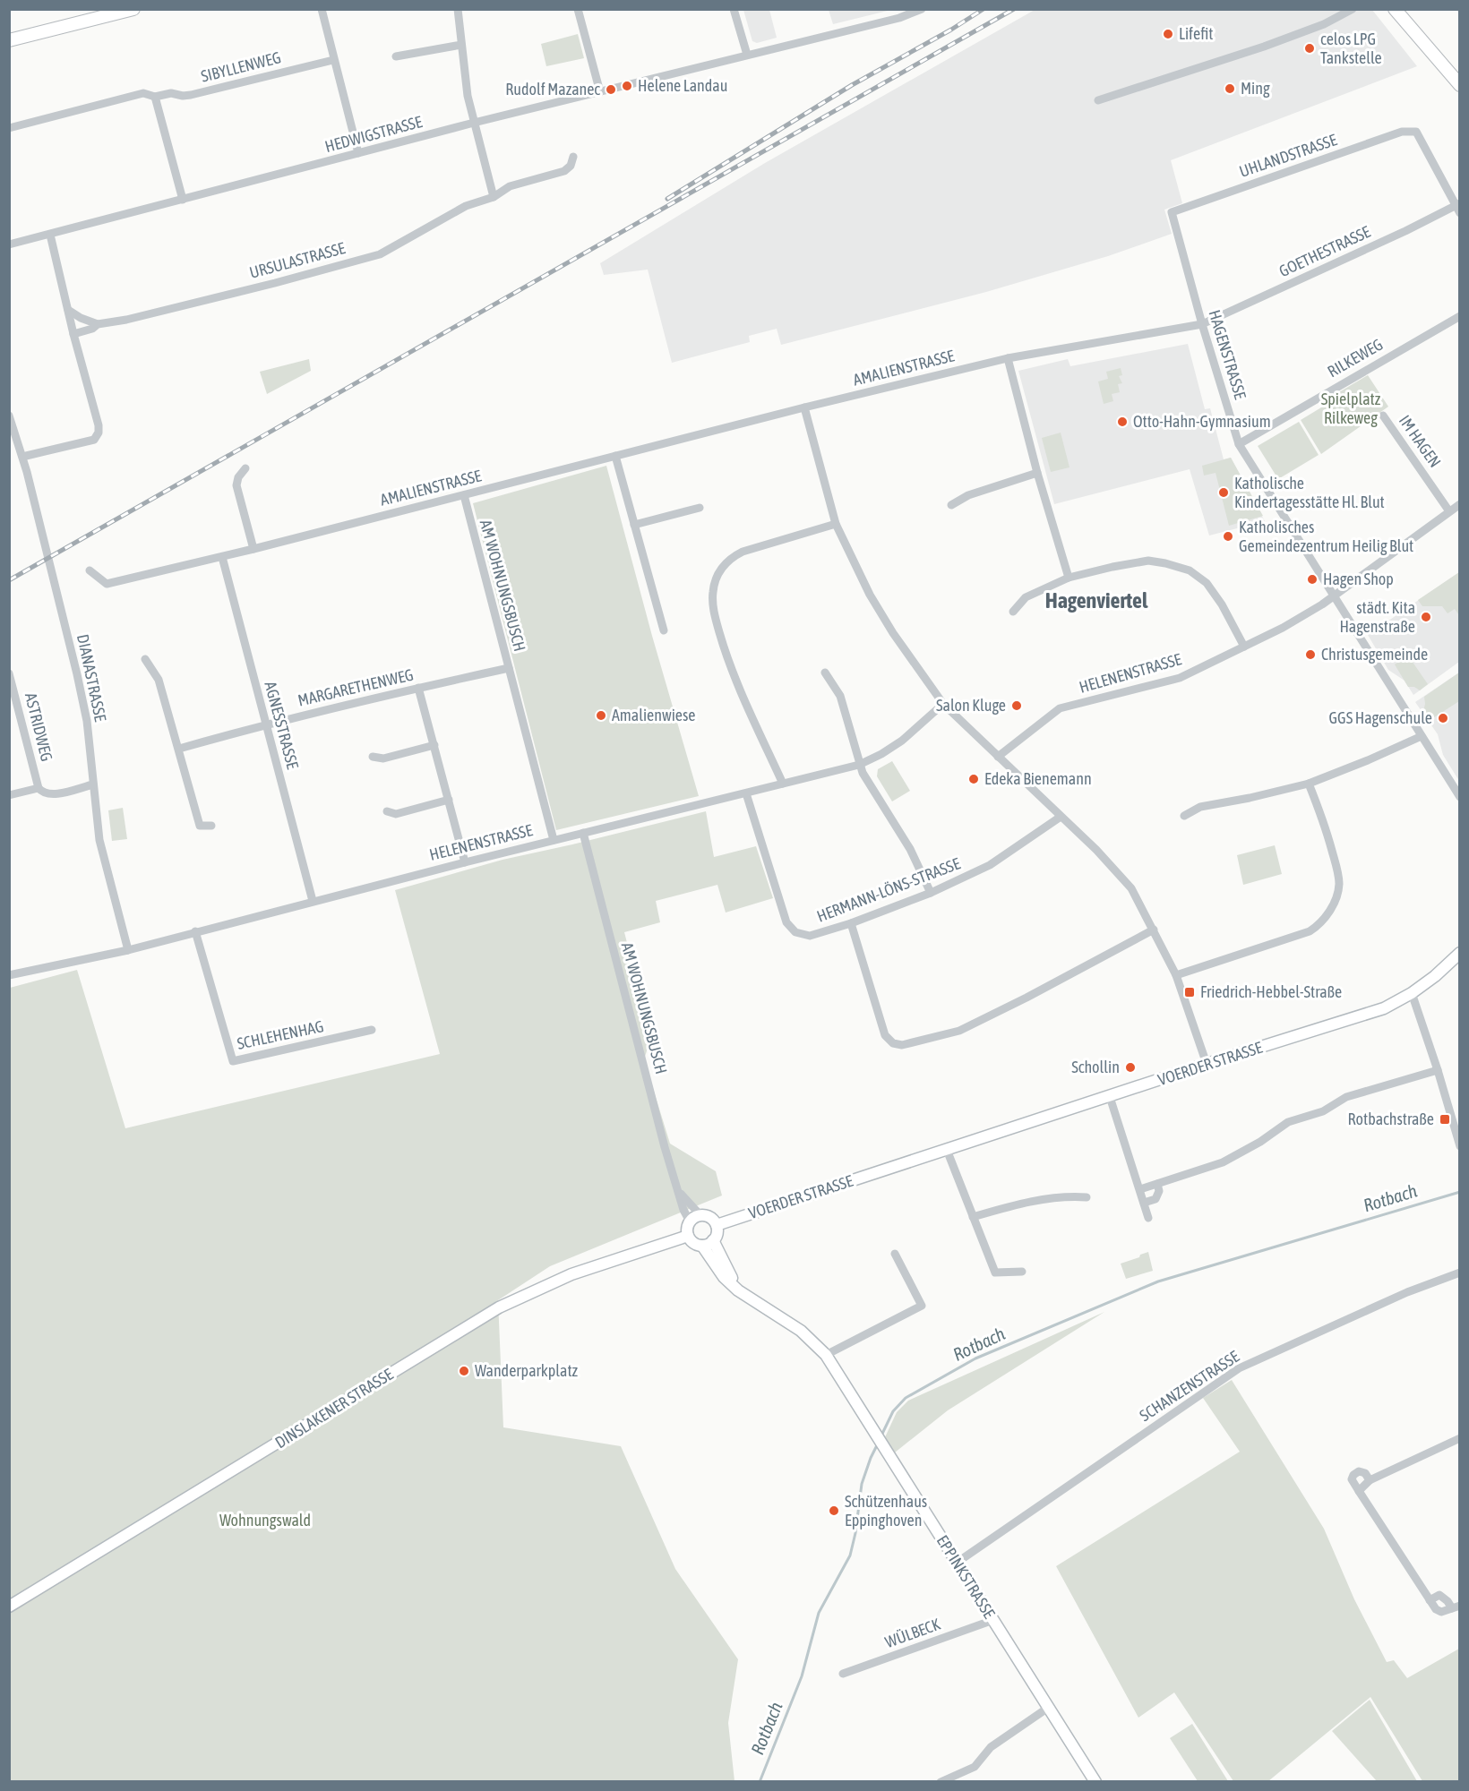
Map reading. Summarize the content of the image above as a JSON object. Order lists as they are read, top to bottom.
{
  "streets": {
    "main road": ["VOERDER STRASSE", "DINSLAKENER STRASSE", "EPPINKSTRASSE"],
    "street": [
      "SIBYLLENWEG",
      "HEDWIGSTRASSE",
      "UHLANDSTRASSE",
      "GOETHESTRASSE",
      "URSULASTRASSE",
      "HAGENSTRASSE",
      "RILKEWEG",
      "AMALIENSTRASSE",
      "IM HAGEN",
      "AM WOHNUNGSBUSCH",
      "HELENENSTRASSE",
      "DIANASTRASSE",
      "MARGARETHENWEG",
      "AGNESSTRASSE",
      "ASTRIDWEG",
      "HERMANN-LÖNS-STRASSE",
      "SCHLEHENHAG",
      "SCHANZENSTRASSE",
      "WÜLBECK"
    ]
  },
  "crossings": [
    ["UHLANDSTRASSE", "GOETHESTRASSE"],
    ["UHLANDSTRASSE", "HAGENSTRASSE"],
    ["GOETHESTRASSE", "HAGENSTRASSE"],
    ["GOETHESTRASSE", "AMALIENSTRASSE"],
    ["HAGENSTRASSE", "RILKEWEG"],
    ["HAGENSTRASSE", "AMALIENSTRASSE"],
    ["HAGENSTRASSE", "HELENENSTRASSE"],
    ["AMALIENSTRASSE", "AM WOHNUNGSBUSCH"],
    ["AMALIENSTRASSE", "AGNESSTRASSE"],
    ["IM HAGEN", "HELENENSTRASSE"],
    ["AM WOHNUNGSBUSCH", "HELENENSTRASSE"],
    ["AM WOHNUNGSBUSCH", "MARGARETHENWEG"],
    ["AM WOHNUNGSBUSCH", "VOERDER STRASSE"],
    ["AM WOHNUNGSBUSCH", "DINSLAKENER STRASSE"],
    ["AM WOHNUNGSBUSCH", "EPPINKSTRASSE"],
    ["HELENENSTRASSE", "DIANASTRASSE"],
    ["HELENENSTRASSE", "AGNESSTRASSE"],
    ["HELENENSTRASSE", "HERMANN-LÖNS-STRASSE"],
    ["HELENENSTRASSE", "SCHLEHENHAG"],
    ["MARGARETHENWEG", "AGNESSTRASSE"],
    ["VOERDER STRASSE", "DINSLAKENER STRASSE"],
    ["VOERDER STRASSE", "EPPINKSTRASSE"],
    ["SCHANZENSTRASSE", "EPPINKSTRASSE"],
    ["DINSLAKENER STRASSE", "EPPINKSTRASSE"],
    ["EPPINKSTRASSE", "WÜLBECK"]
  ],
  "districts": ["Hagenviertel"],
  "water": ["Rotbach"],
  "parks": ["Spielplatz Rilkeweg", "Wohnungswald"],
  "places": {
    "other": [
      "Lifefit",
      "celos LPG Tankstelle",
      "Helene Landau",
      "Ming",
      "Rudolf Mazanec",
      "Otto-Hahn-Gymnasium",
      "Katholische Kindertagesstätte Hl. Blut",
      "Katholisches Gemeindezentrum Heilig Blut",
      "Hagen Shop",
      "städt. Kita Hagenstraße",
      "Christusgemeinde",
      "Salon Kluge",
      "Amalienwiese",
      "GGS Hagenschule",
      "Edeka Bienemann",
      "Schollin",
      "Wanderparkplatz",
      "Schützenhaus Eppinghoven"
    ],
    "transit": ["Friedrich-Hebbel-Straße", "Rotbachstraße"]
  }
}
